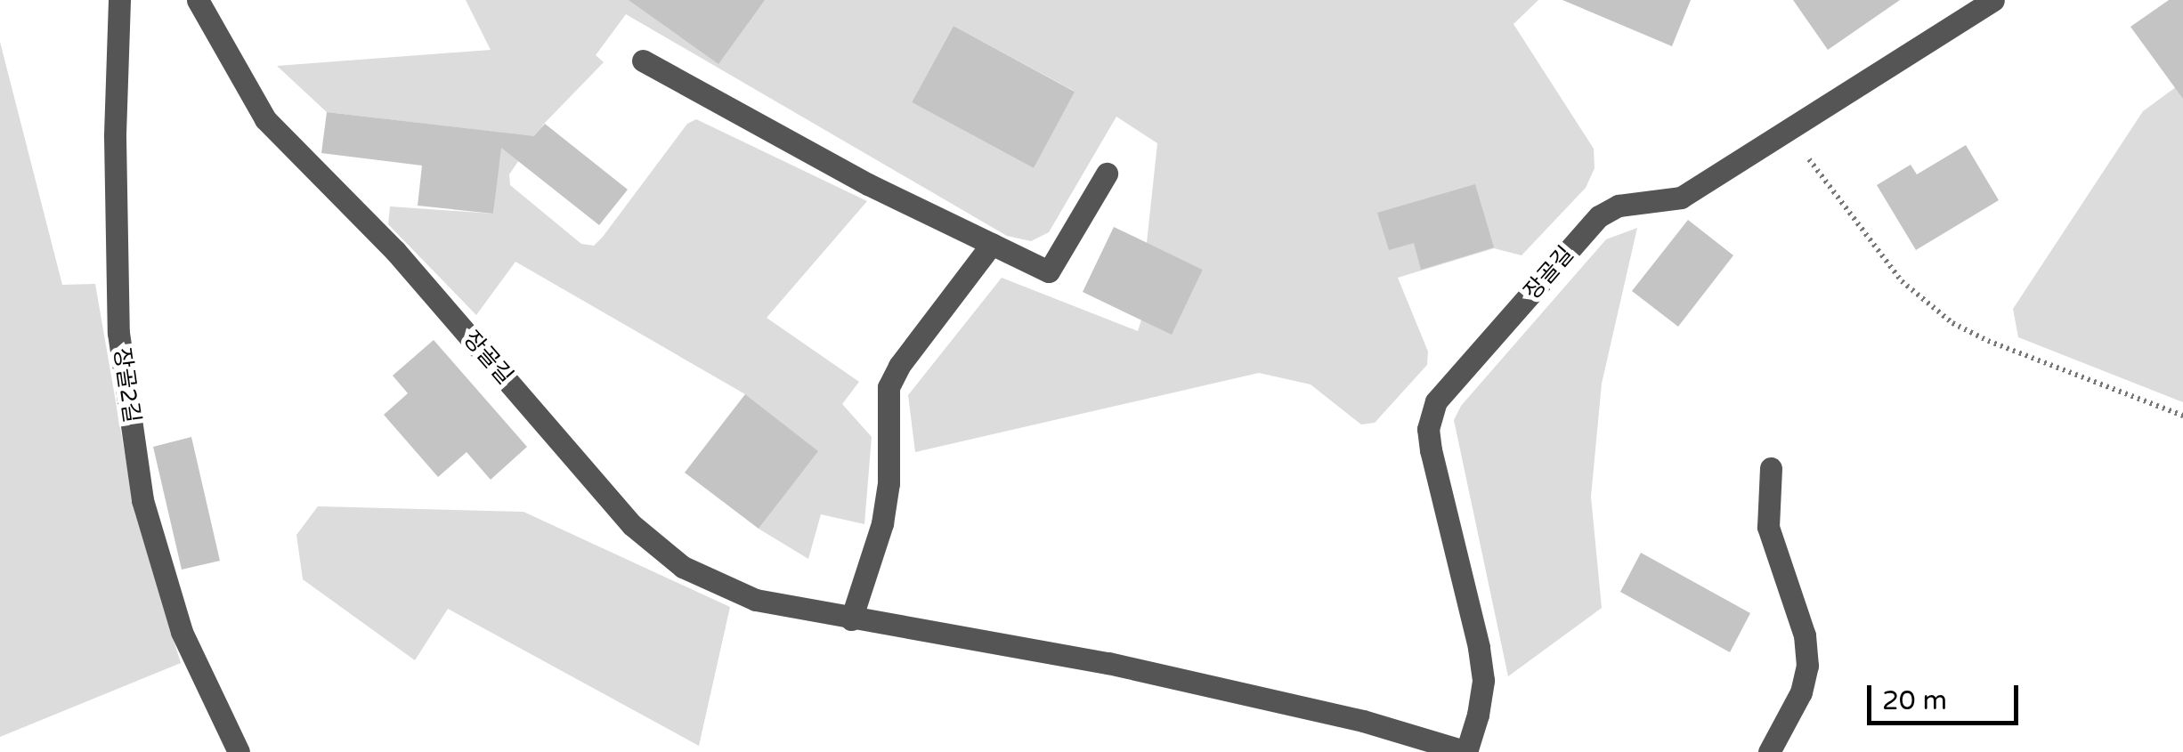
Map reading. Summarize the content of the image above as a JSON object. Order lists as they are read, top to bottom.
{
  "streets": {
    "lane": ["장골길", "장골2길"]
  },
  "scale_bar": "20 m"
}
